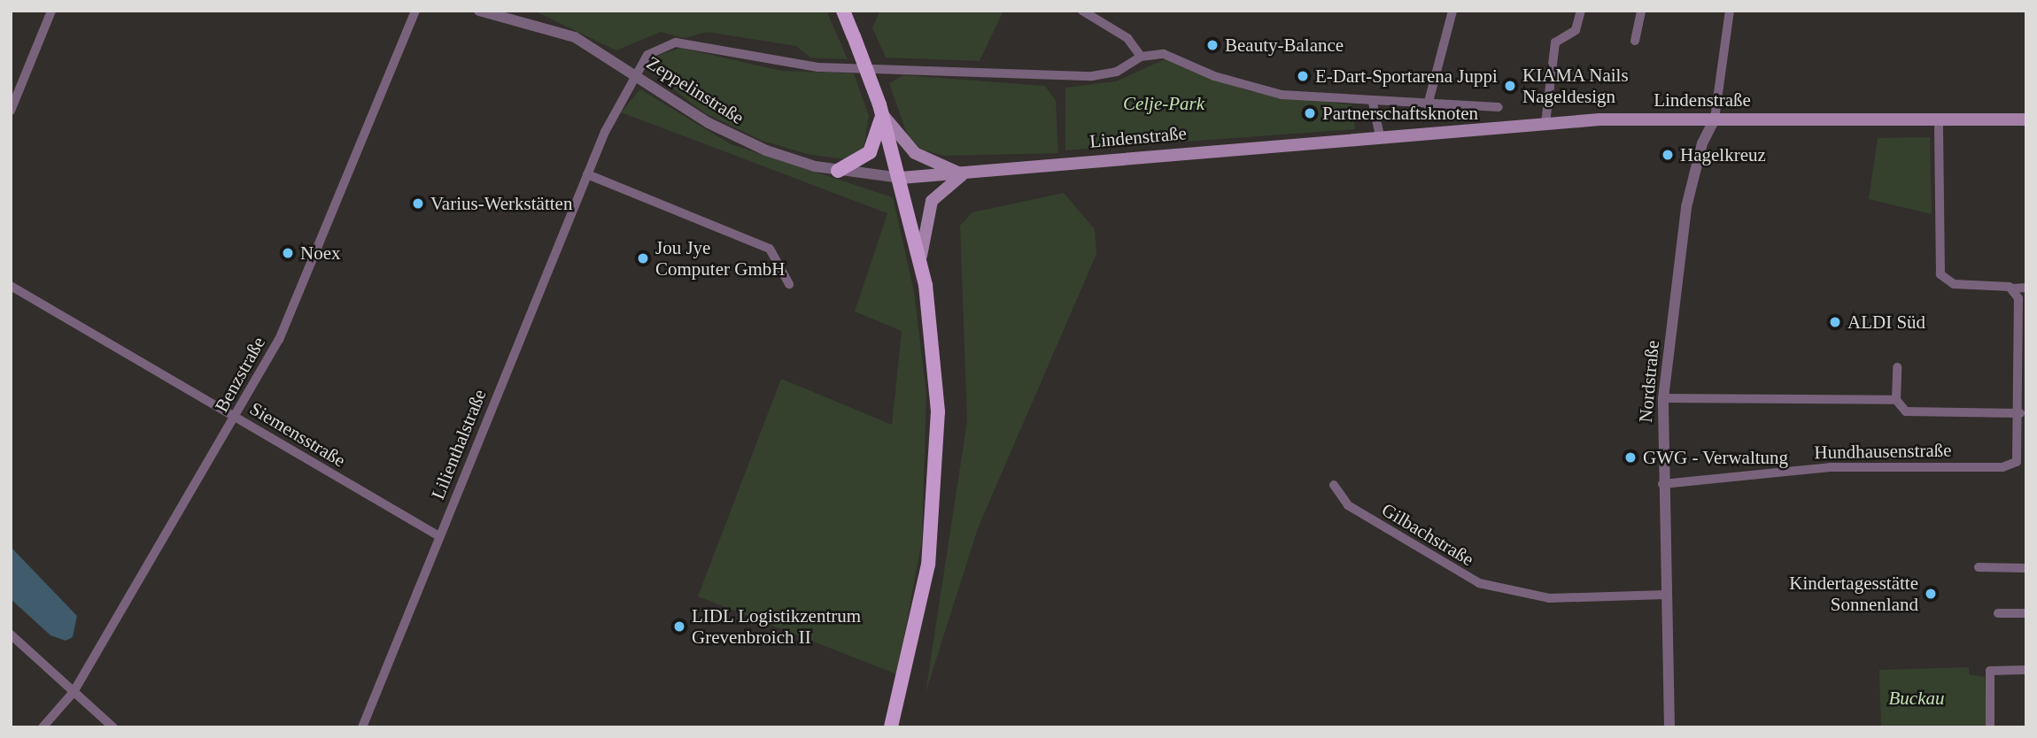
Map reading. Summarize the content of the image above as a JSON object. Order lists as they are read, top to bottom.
{
  "streets": {
    "main road": ["Lindenstraße"],
    "street": [
      "Zeppelinstraße",
      "Benzstraße",
      "Nordstraße",
      "Siemensstraße",
      "Lilienthalstraße",
      "Hundhausenstraße",
      "Gilbachstraße"
    ]
  },
  "crossings": [
    ["Zeppelinstraße", "Lindenstraße"],
    ["Zeppelinstraße", "Lilienthalstraße"],
    ["Lindenstraße", "Nordstraße"],
    ["Benzstraße", "Siemensstraße"],
    ["Nordstraße", "Hundhausenstraße"],
    ["Nordstraße", "Gilbachstraße"],
    ["Siemensstraße", "Lilienthalstraße"]
  ],
  "parks": ["Celje-Park", "Buckau"],
  "places": [
    "Beauty-Balance",
    "E-Dart-Sportarena Juppi",
    "KIAMA Nails Nageldesign",
    "Partnerschaftsknoten",
    "Hagelkreuz",
    "Varius-Werkstätten",
    "Noex",
    "Jou Jye Computer GmbH",
    "ALDI Süd",
    "GWG - Verwaltung",
    "Kindertagesstätte Sonnenland",
    "LIDL Logistikzentrum Grevenbroich II"
  ]
}
